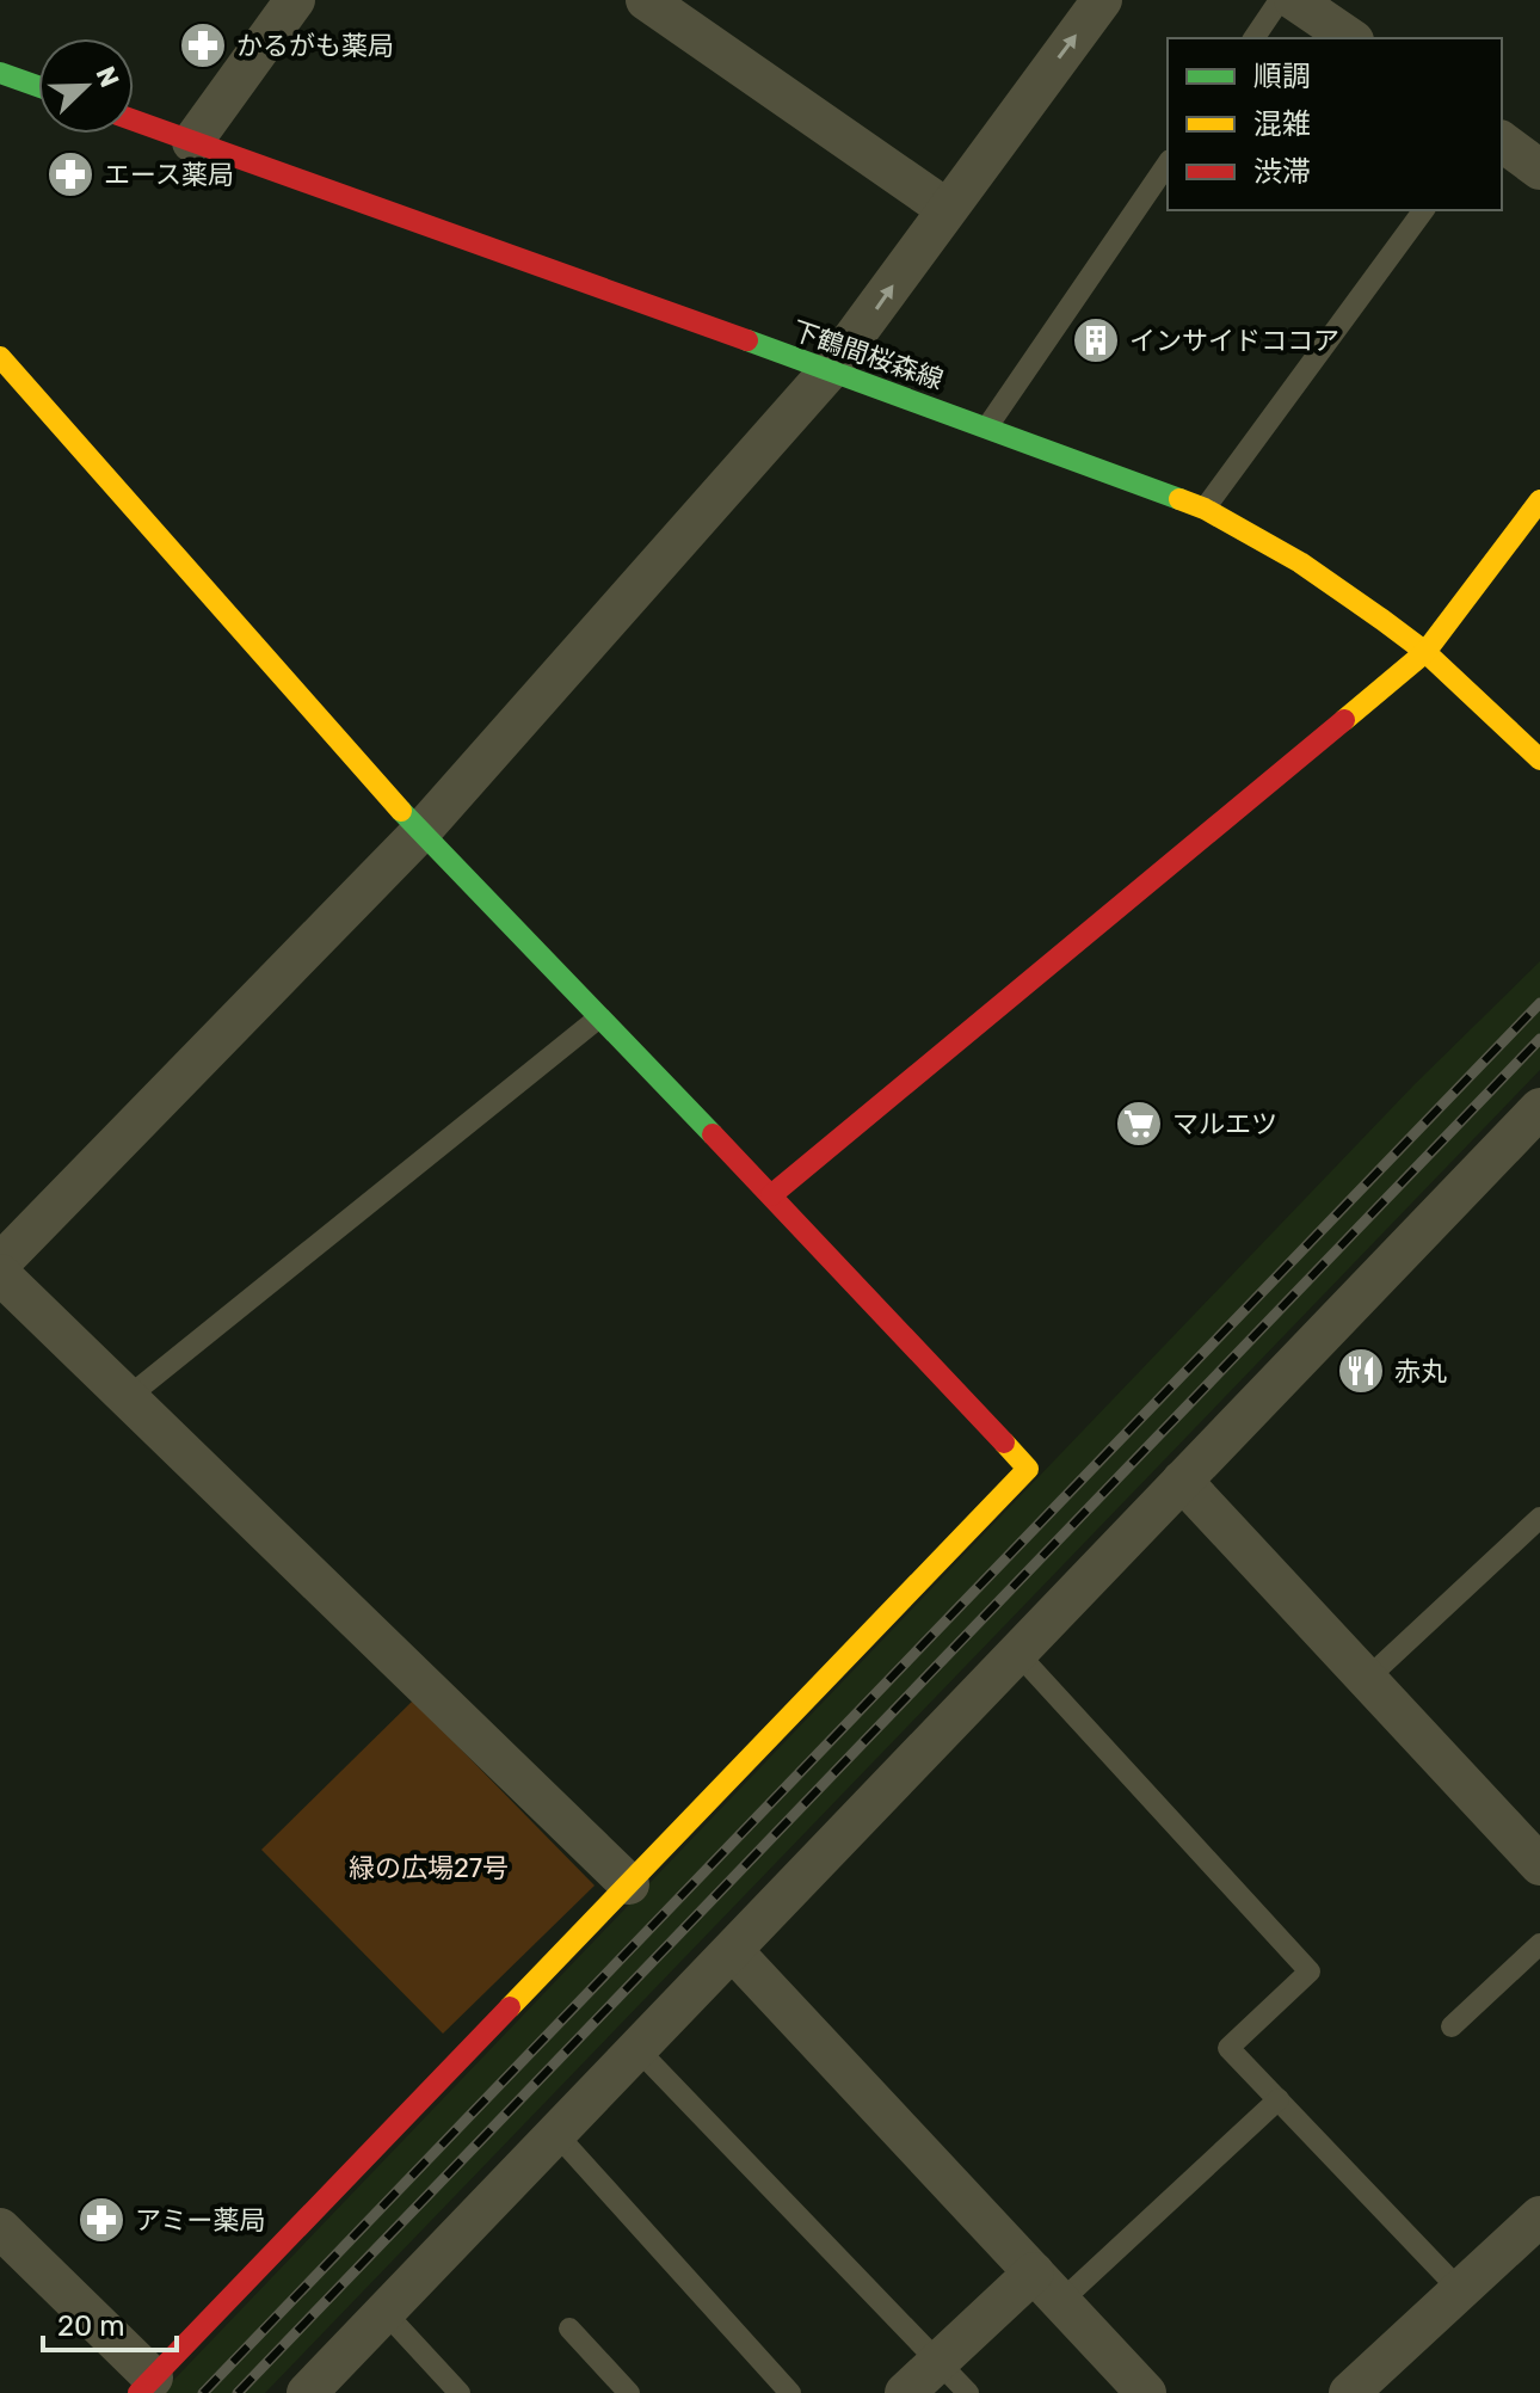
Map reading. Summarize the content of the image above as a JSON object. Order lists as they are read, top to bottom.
{
  "streets": {
    "street": ["下鶴間桜森線"]
  },
  "parks": ["緑の広場27号"],
  "places": {
    "pharmacy": ["かるがも薬局", "エース薬局", "アミー薬局"],
    "building": ["インサイドココア"],
    "supermarket": ["マルエツ"],
    "restaurant": ["赤丸"]
  },
  "legend": ["順調", "混雑", "渋滞"],
  "scale_bar": "20 m",
  "north": "top right"
}
